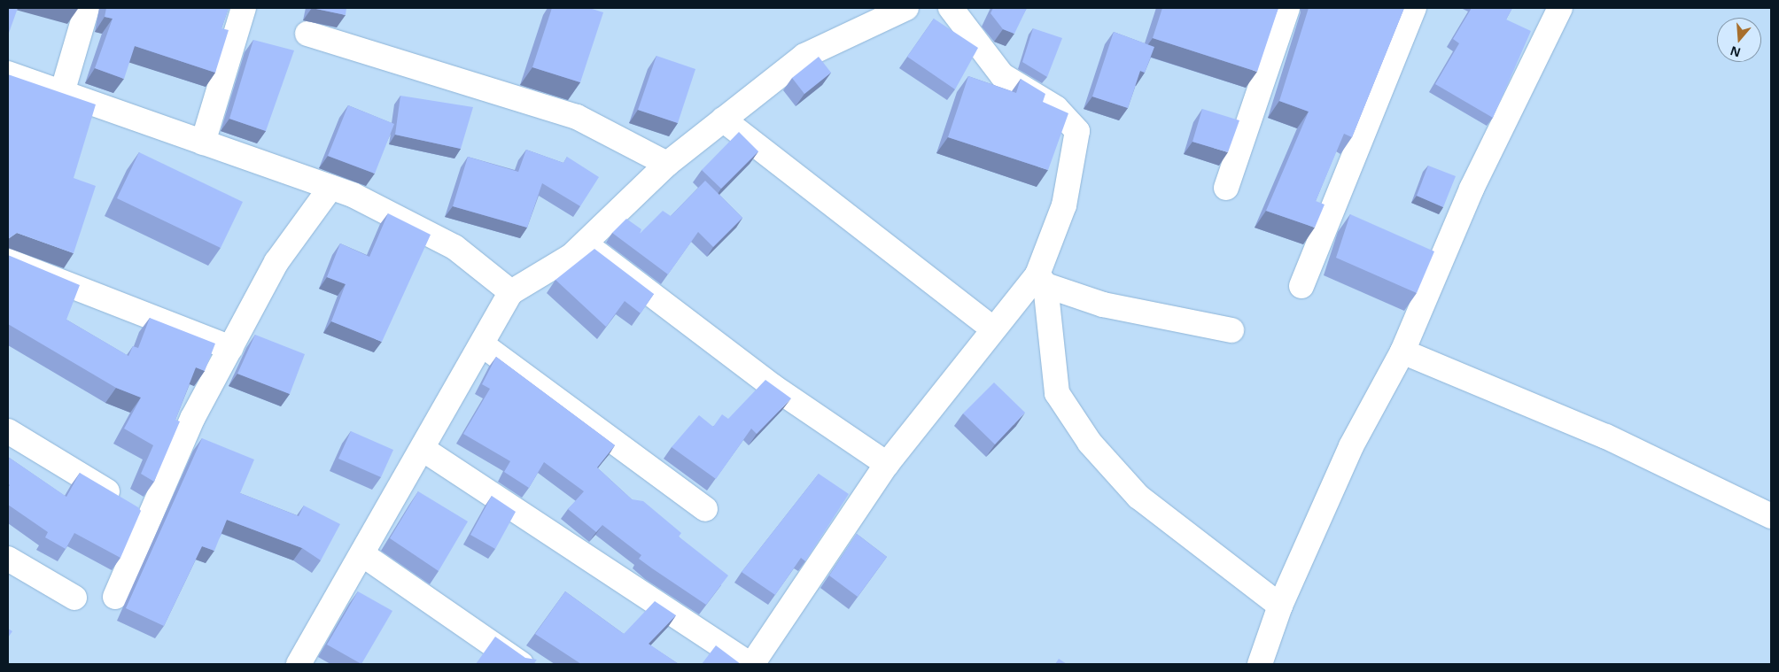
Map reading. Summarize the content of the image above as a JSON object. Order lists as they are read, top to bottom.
{
  "north": "bottom"
}
